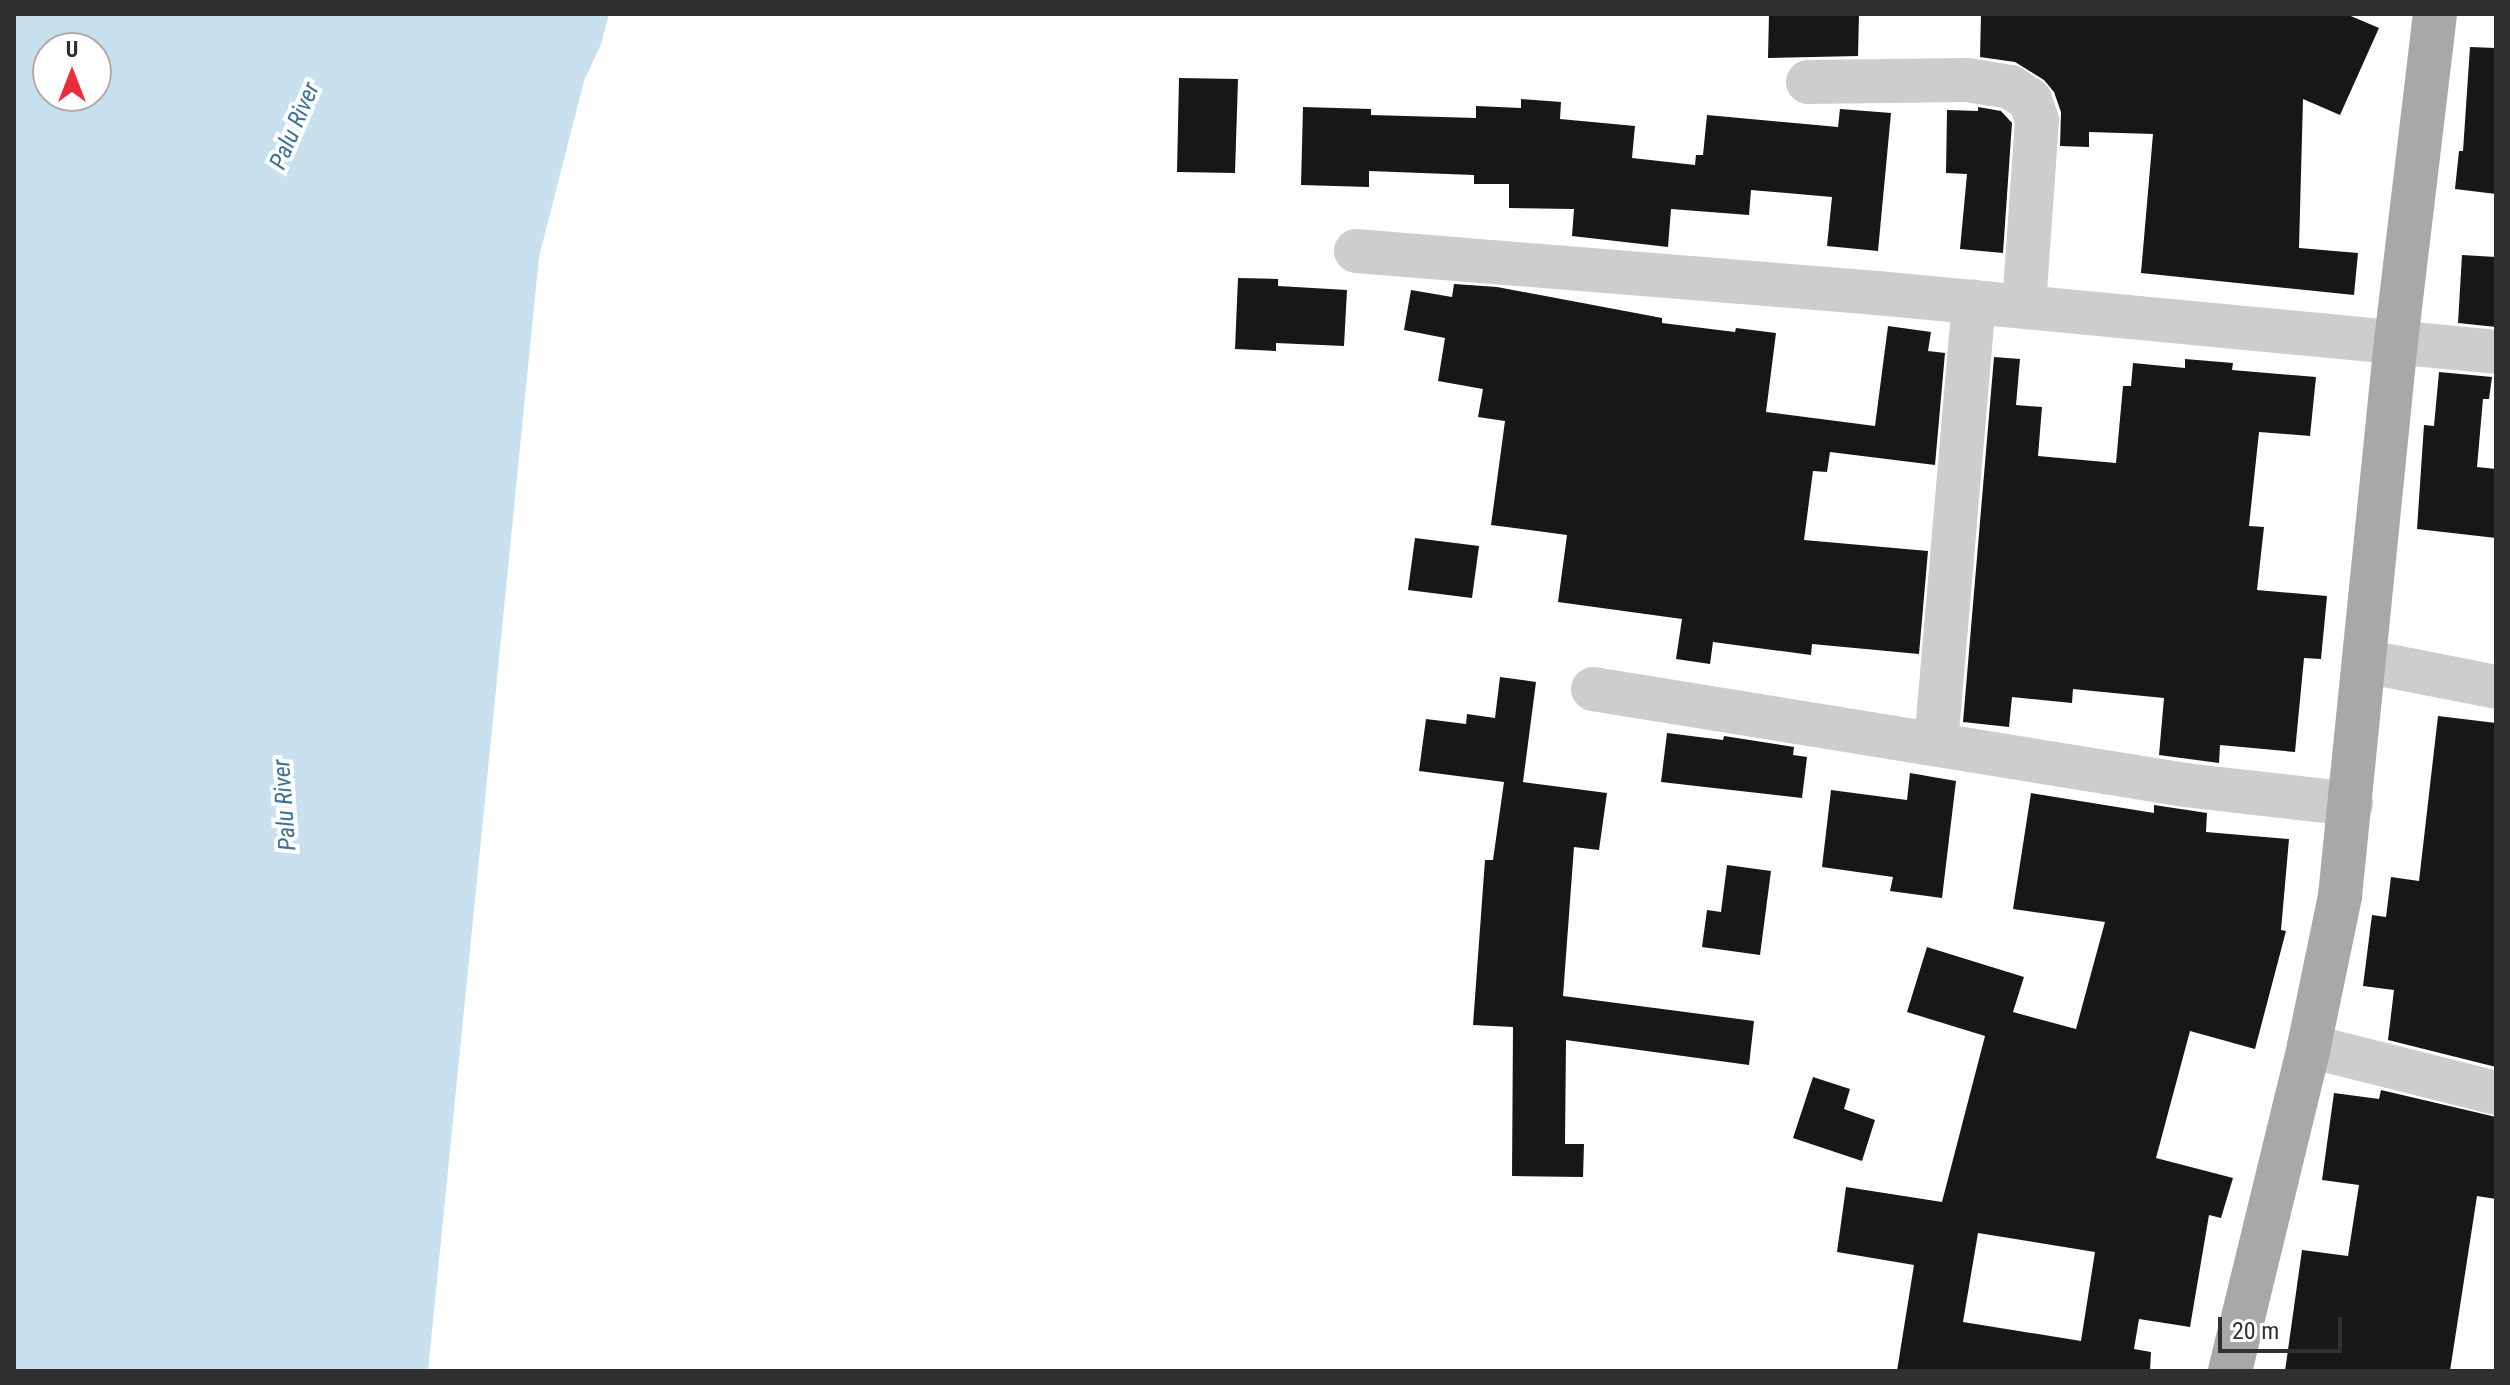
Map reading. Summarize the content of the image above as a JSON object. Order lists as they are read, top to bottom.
{
  "water": ["Palu River"],
  "scale_bar": "20 m",
  "north": "top"
}
